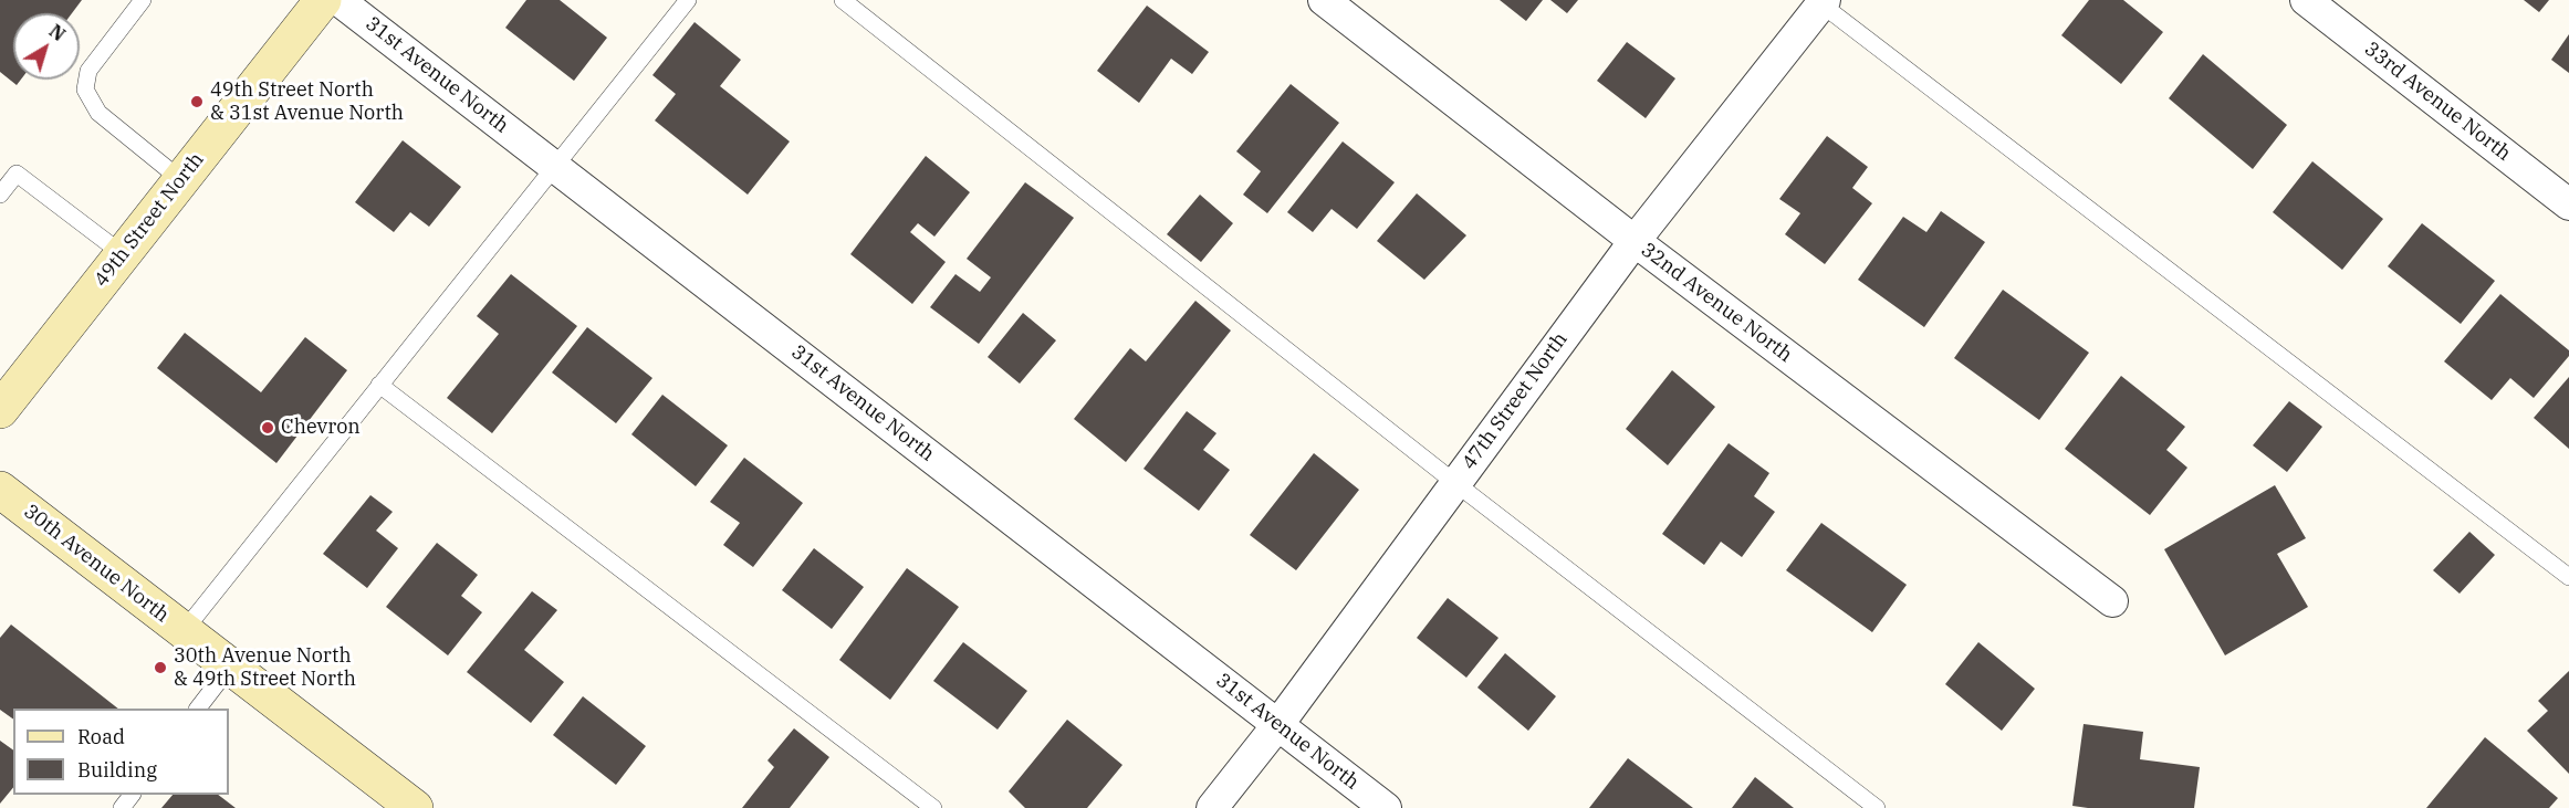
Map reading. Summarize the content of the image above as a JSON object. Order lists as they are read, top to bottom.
{
  "streets": {
    "main road": ["49th Street North", "30th Avenue North"],
    "street": [
      "31st Avenue North",
      "33rd Avenue North",
      "32nd Avenue North",
      "47th Street North"
    ]
  },
  "crossings": [
    ["31st Avenue North", "47th Street North"],
    ["32nd Avenue North", "47th Street North"]
  ],
  "places": ["49th Street North & 31st Avenue North", "Chevron", "30th Avenue North & 49th Street North"],
  "legend": ["Road", "Building"],
  "north": "top right"
}
